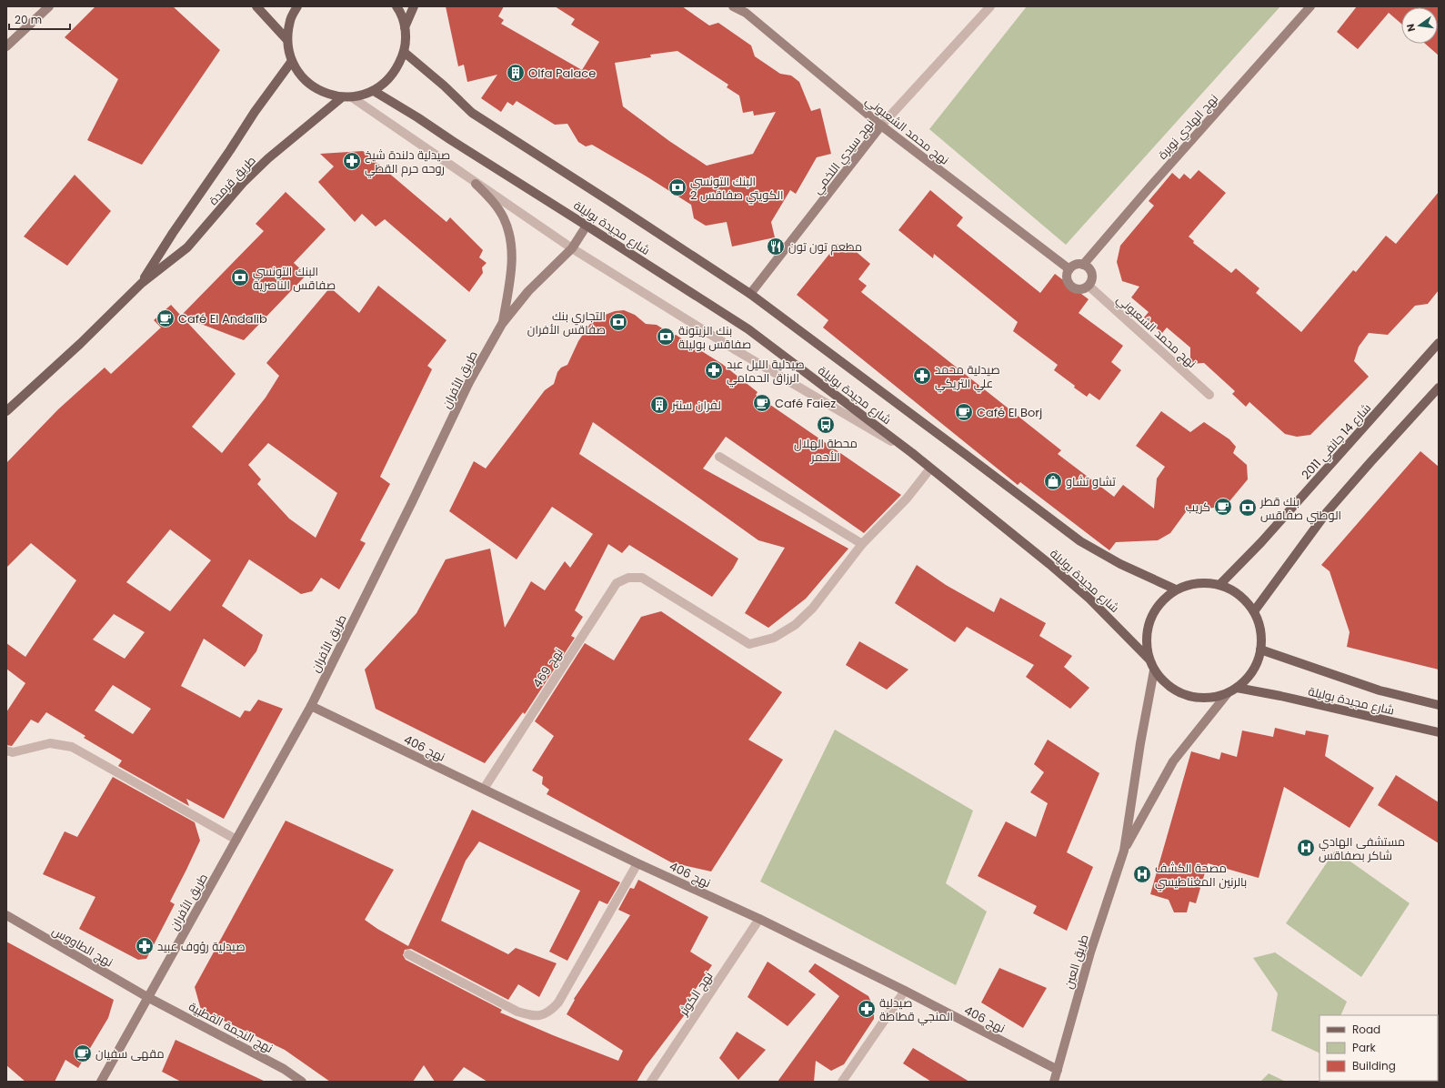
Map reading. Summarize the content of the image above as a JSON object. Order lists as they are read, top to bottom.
{
  "streets": {
    "main road": ["طريق قرمدة", "شارع مجيدة بوليلة", "شارع 14 جانفي 2011"],
    "street": [
      "نهج الهادي نويرة",
      "نهج محمد الشعبوني",
      "نهج سيدي اللخمي",
      "طريق الأفران",
      "نهج 469",
      "نهج 406",
      "نهج الطاووس",
      "طريق العين",
      "نهج الكوثر",
      "نهج النجمة القطبية"
    ]
  },
  "crossings": [
    ["نهج الهادي نويرة", "نهج محمد الشعبوني"],
    ["نهج محمد الشعبوني", "نهج سيدي اللخمي"],
    ["نهج سيدي اللخمي", "شارع مجيدة بوليلة"],
    ["شارع مجيدة بوليلة", "طريق الأفران"],
    ["شارع مجيدة بوليلة", "شارع 14 جانفي 2011"],
    ["شارع مجيدة بوليلة", "طريق العين"],
    ["طريق الأفران", "نهج 406"],
    ["طريق الأفران", "نهج الطاووس"],
    ["طريق الأفران", "نهج النجمة القطبية"],
    ["شارع 14 جانفي 2011", "طريق العين"],
    ["نهج 469", "نهج 406"],
    ["نهج 406", "طريق العين"],
    ["نهج 406", "نهج الكوثر"],
    ["نهج الطاووس", "نهج النجمة القطبية"]
  ],
  "places": {
    "building": ["Olfa Palace", "لفران سنتر"],
    "pharmacy": [
      "صيدلية دلندة شيخ روحه حرم القطي",
      "صيدلية الليل عبد الرزاق الحمامي",
      "صيدلية محمد علي التريكي",
      "صيدلية رؤوف عبيد",
      "صيدلية المنجي قطاطة"
    ],
    "bank": [
      "البنك التونسي الكويتي صفاقس 2",
      "البنك التونسي صفاقس الناصرية",
      "التجاري بنك صفاقس الأفران",
      "بنك الزيتونة صفاقس بوليلة",
      "بنك قطر الوطني صفاقس"
    ],
    "restaurant": ["مطعم تون تون"],
    "cafe": [
      "Café El Andalib",
      "Café Faiez",
      "Café El Borj",
      "كريب",
      "مقهى سفيان"
    ],
    "bus stop": ["محطة الهلال الأحمر"],
    "shop": ["تشاو تشاو"],
    "hospital": ["مستشفى الهادي شاكر بصفاقس", "مصحة الكشف بالرنين المغناطيسي"]
  },
  "legend": ["Road", "Park", "Building"],
  "scale_bar": "20 m",
  "north": "left"
}
